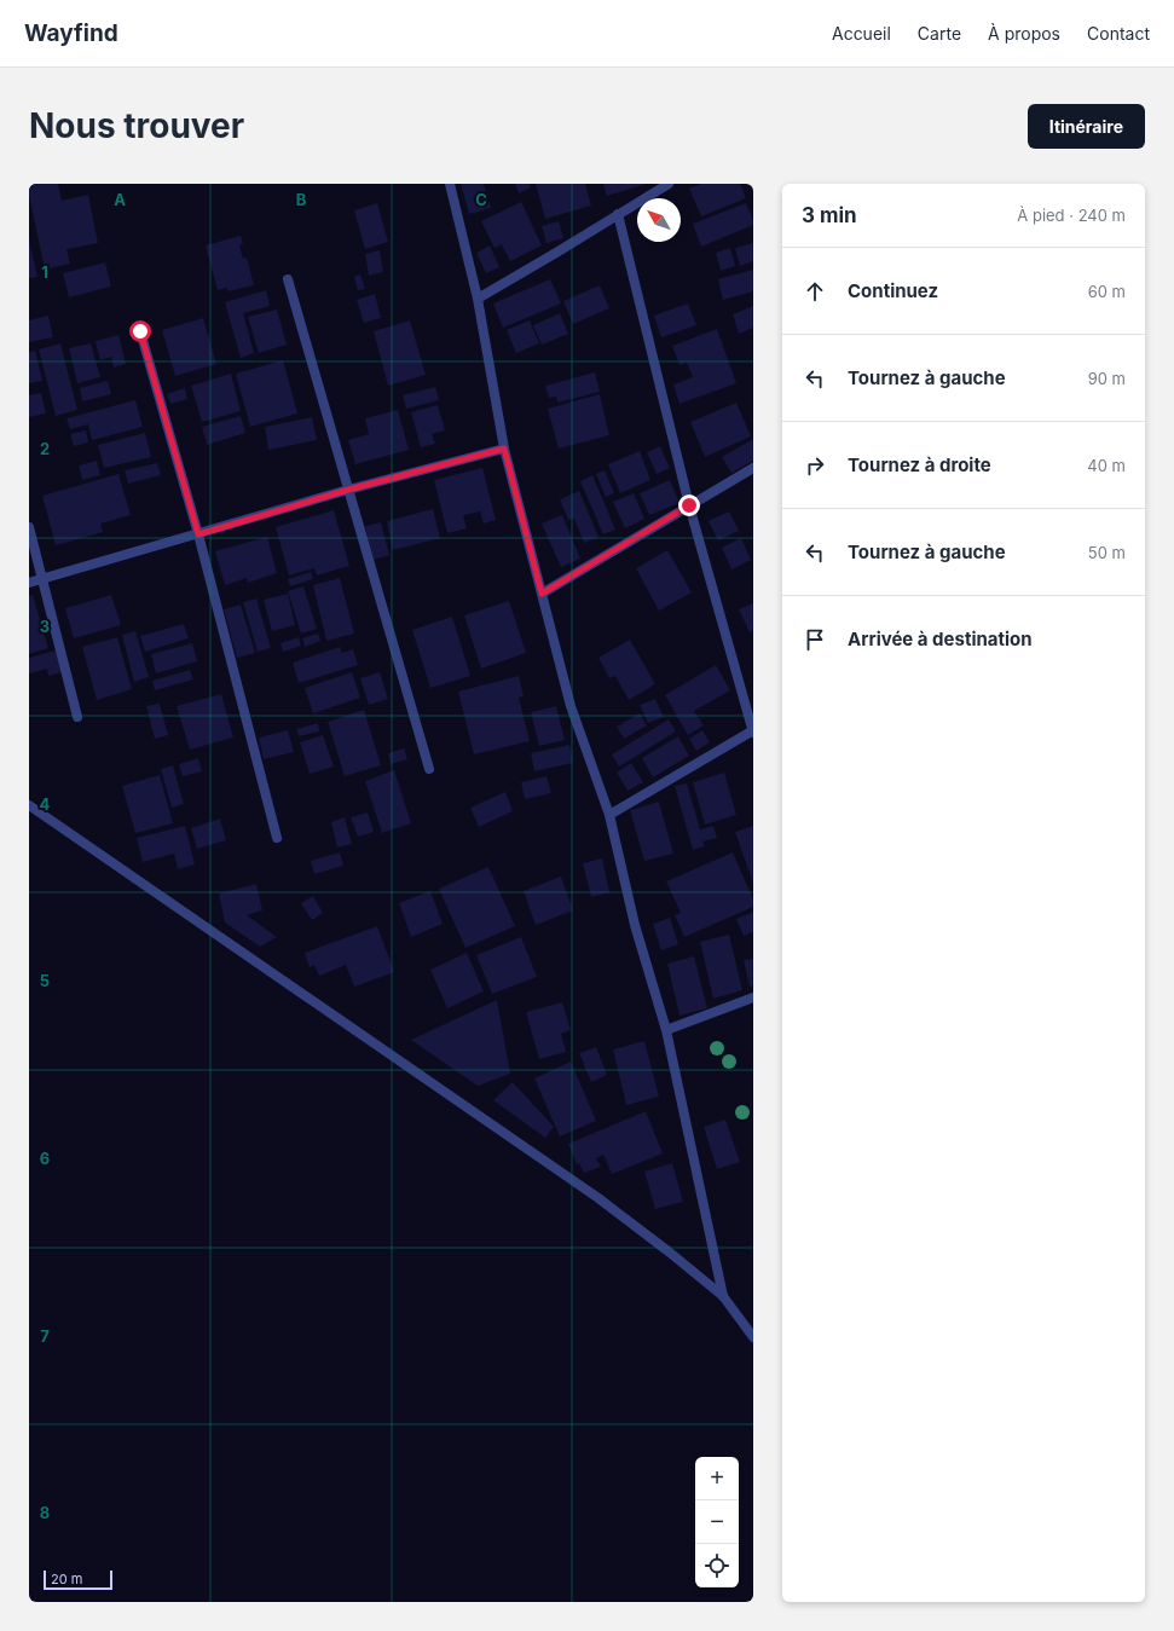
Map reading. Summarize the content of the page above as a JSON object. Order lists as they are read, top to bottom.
{
  "scale_bar": "20 m",
  "north": "top left",
  "page": {
    "header": "Wayfind",
    "nav": [
      "Accueil",
      "Carte",
      "À propos",
      "Contact"
    ],
    "buttons": "Itinéraire",
    "title": "Nous trouver",
    "heading": ["3 min", "À pied · 240 m"],
    "list": [
      ["Continuez", "60 m"],
      ["Tournez à gauche", "90 m"],
      ["Tournez à droite", "40 m"],
      ["Tournez à gauche", "50 m"],
      "Arrivée à destination"
    ],
    "map_buttons": ["+", "−"],
    "scale": "20 m"
  },
  "grid": {
    "columns": ["A", "B", "C"],
    "rows": [
      "1",
      "2",
      "3",
      "4",
      "5",
      "6",
      "7",
      "8"
    ]
  }
}
